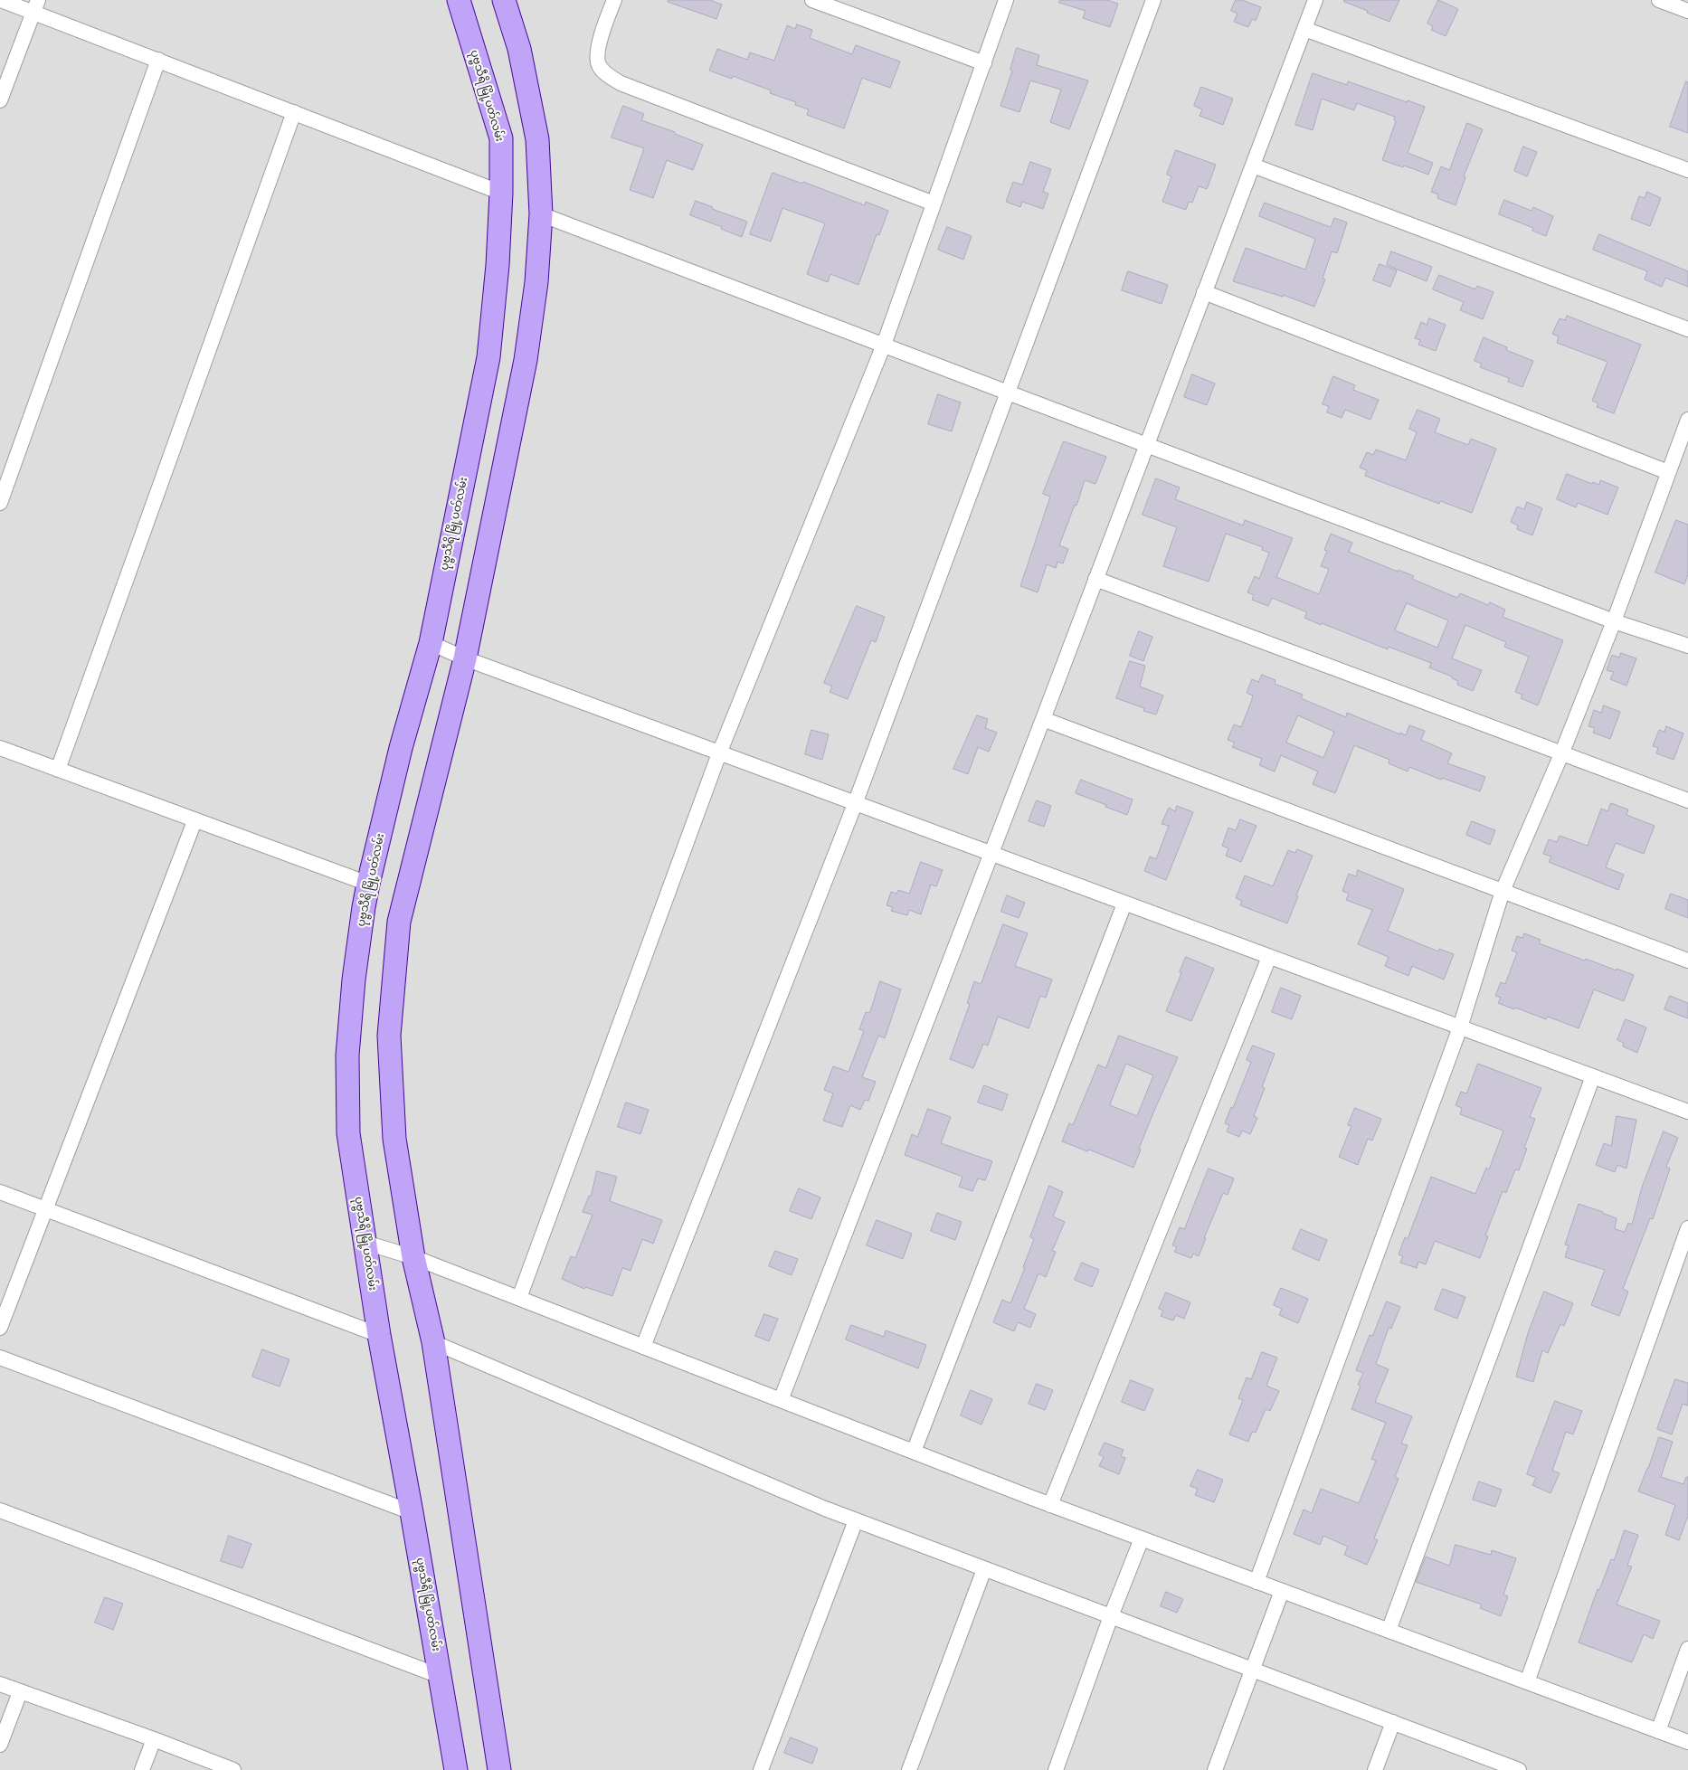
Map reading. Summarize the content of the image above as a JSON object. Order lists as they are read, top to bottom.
{
  "streets": {
    "main road": ["ပုဗ္ဗသီရိ မြို့ပတ်လမ်း"]
  }
}
